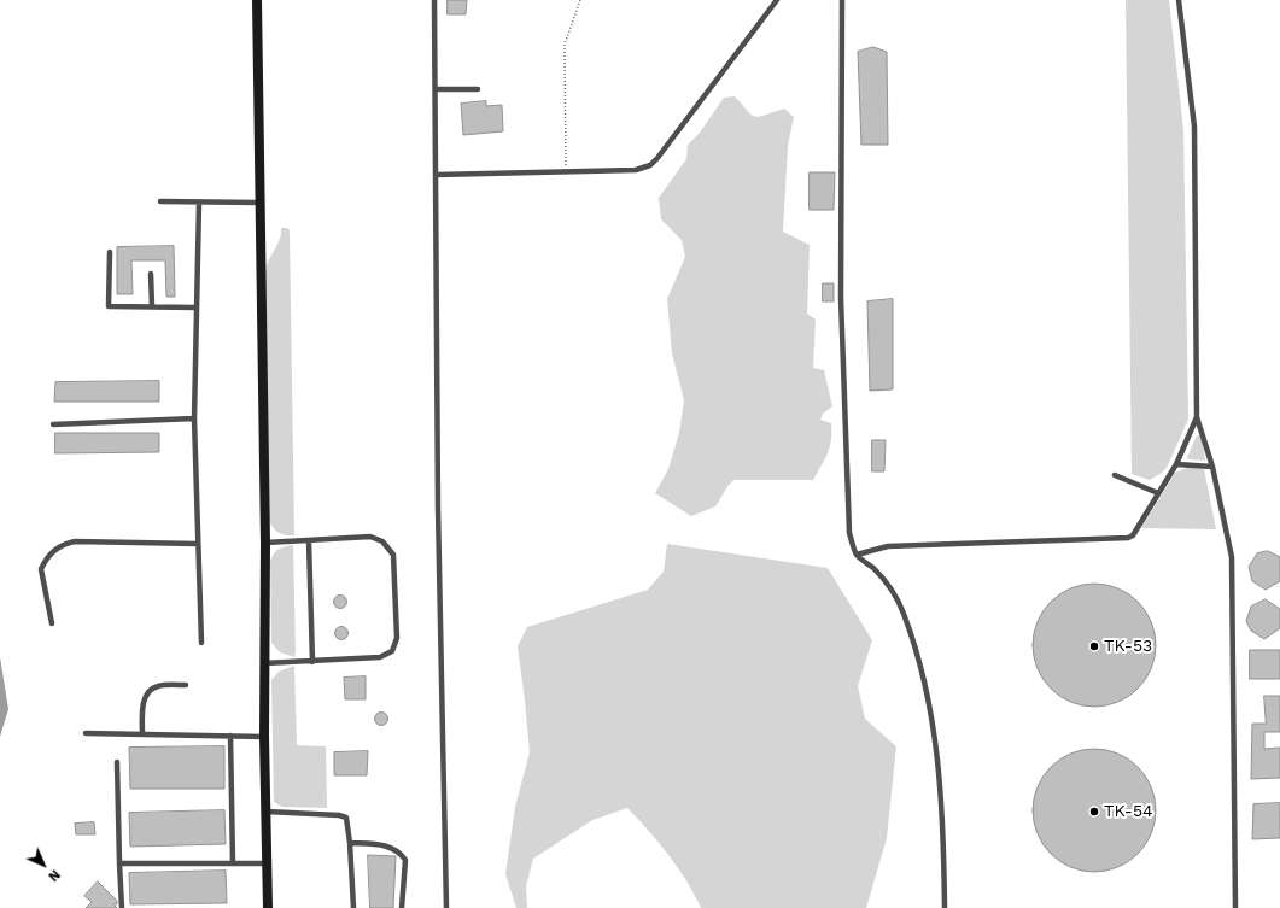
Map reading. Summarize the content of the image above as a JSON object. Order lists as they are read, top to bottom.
{
  "places": ["TK-53", "TK-54"],
  "north": "bottom right"
}
